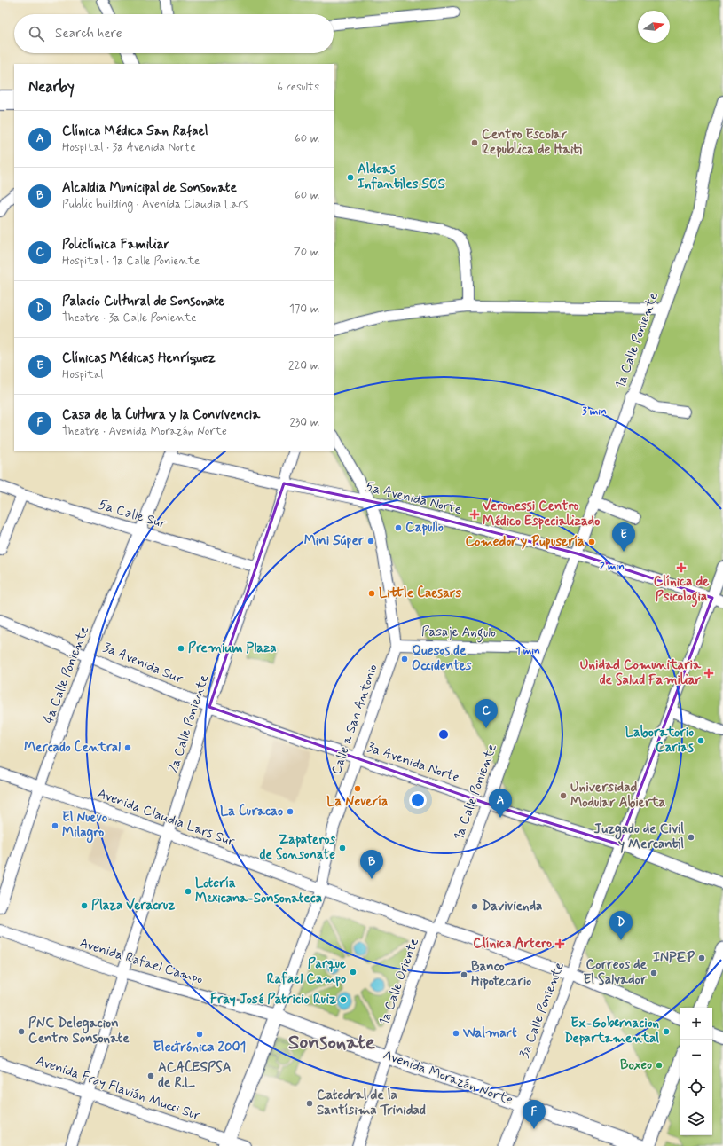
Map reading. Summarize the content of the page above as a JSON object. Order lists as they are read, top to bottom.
{
  "streets": {
    "main road": ["Avenida Morazán Norte"],
    "street": [
      "1a Calle Poniente",
      "5a Avenida Norte",
      "5a Calle Sur",
      "Pasaje Angulo",
      "3a Avenida Sur",
      "4a Calle Poniente",
      "Calle a San Antonio",
      "2a Calle Poniente",
      "3a Avenida Norte",
      "Avenida Claudia Lars Sur",
      "Avenida Rafael Campo",
      "1a Calle Oriente",
      "3a Calle Poniente",
      "Avenida Fray Flavián Mucci Sur"
    ]
  },
  "crossings": [
    ["1a Calle Poniente", "5a Avenida Norte"],
    ["1a Calle Poniente", "Pasaje Angulo"],
    ["1a Calle Poniente", "3a Avenida Norte"],
    ["1a Calle Poniente", "Avenida Claudia Lars Sur"],
    ["1a Calle Poniente", "1a Calle Oriente"],
    ["5a Avenida Norte", "4a Calle Poniente"],
    ["5a Avenida Norte", "Calle a San Antonio"],
    ["5a Avenida Norte", "2a Calle Poniente"],
    ["5a Avenida Norte", "3a Calle Poniente"],
    ["5a Calle Sur", "4a Calle Poniente"],
    ["5a Calle Sur", "2a Calle Poniente"],
    ["Pasaje Angulo", "Calle a San Antonio"],
    ["3a Avenida Sur", "4a Calle Poniente"],
    ["3a Avenida Sur", "Calle a San Antonio"],
    ["3a Avenida Sur", "2a Calle Poniente"],
    ["3a Avenida Sur", "3a Avenida Norte"],
    ["4a Calle Poniente", "Avenida Claudia Lars Sur"],
    ["Calle a San Antonio", "3a Avenida Norte"],
    ["Calle a San Antonio", "Avenida Claudia Lars Sur"],
    ["Calle a San Antonio", "Avenida Rafael Campo"],
    ["Calle a San Antonio", "Avenida Morazán Norte"],
    ["2a Calle Poniente", "Avenida Claudia Lars Sur"],
    ["2a Calle Poniente", "Avenida Rafael Campo"],
    ["2a Calle Poniente", "Avenida Fray Flavián Mucci Sur"],
    ["3a Avenida Norte", "3a Calle Poniente"],
    ["Avenida Claudia Lars Sur", "1a Calle Oriente"],
    ["Avenida Claudia Lars Sur", "3a Calle Poniente"],
    ["Avenida Rafael Campo", "Avenida Morazán Norte"],
    ["1a Calle Oriente", "Avenida Morazán Norte"],
    ["3a Calle Poniente", "Avenida Morazán Norte"]
  ],
  "districts": ["Sonsonate"],
  "places": {
    "other": [
      "Centro Escolar Republica de Haiti",
      "Aldeas Infantiles SOS",
      "Capullo",
      "Mini Súper",
      "Comedor y Pupusería",
      "Little Caesars",
      "Premium Plaza",
      "Quesos de Occidentes",
      "Laboratorio Carias",
      "Mercado Central",
      "La Nevería",
      "Universidad Modular Abierta",
      "La Curacao",
      "El Nuevo Milagro",
      "Juzgado de Civil y Mercantil",
      "Zapateros de Sonsonate",
      "Lotería Mexicana-Sonsonateca",
      "Plaza Veracruz",
      "Davivienda",
      "INPEP",
      "Parque Rafael Campo",
      "Correos de El Salvador",
      "Banco Hipotecario",
      "Fray José Patricio Ruiz",
      "PNC Delegacion Centro Sonsonate",
      "Ex-Gobernacion Departamental",
      "Walmart",
      "Electrónica 2001",
      "Boxeo",
      "ACACESPSA de R.L.",
      "Catedral de la Santísima Trinidad"
    ],
    "health": [
      "Veronessi Centro Médico Especializado",
      "Clínica de Psicologia",
      "Unidad Comunitaria de Salud Familiar",
      "Clínica Artero"
    ]
  },
  "north": "right",
  "page": {
    "search": "Search here",
    "heading": ["Nearby", "6 results"],
    "list": [
      {
        "mark": "A",
        "name": "Clínica Médica San Rafael",
        "note": "Hospital · 3a Avenida Norte",
        "value": "60 m"
      },
      {
        "mark": "B",
        "name": "Alcaldia Municipal de Sonsonate",
        "note": "Public building · Avenida Claudia Lars",
        "value": "60 m"
      },
      {
        "mark": "C",
        "name": "Policlínica Familiar",
        "note": "Hospital · 1a Calle Poniente",
        "value": "70 m"
      },
      {
        "mark": "D",
        "name": "Palacio Cultural de Sonsonate",
        "note": "Theatre · 3a Calle Poniente",
        "value": "170 m"
      },
      {
        "mark": "E",
        "name": "Clínicas Médicas Henríquez",
        "note": "Hospital",
        "value": "220 m"
      },
      {
        "mark": "F",
        "name": "Casa de la Cultura y la Convivencia",
        "note": "Theatre · Avenida Morazán Norte",
        "value": "230 m"
      }
    ],
    "pins": [
      "E",
      "C",
      "A",
      "B",
      "D",
      "F"
    ],
    "map_buttons": ["+", "−"]
  },
  "rings": ["3 min", "2 min", "1 min"]
}
